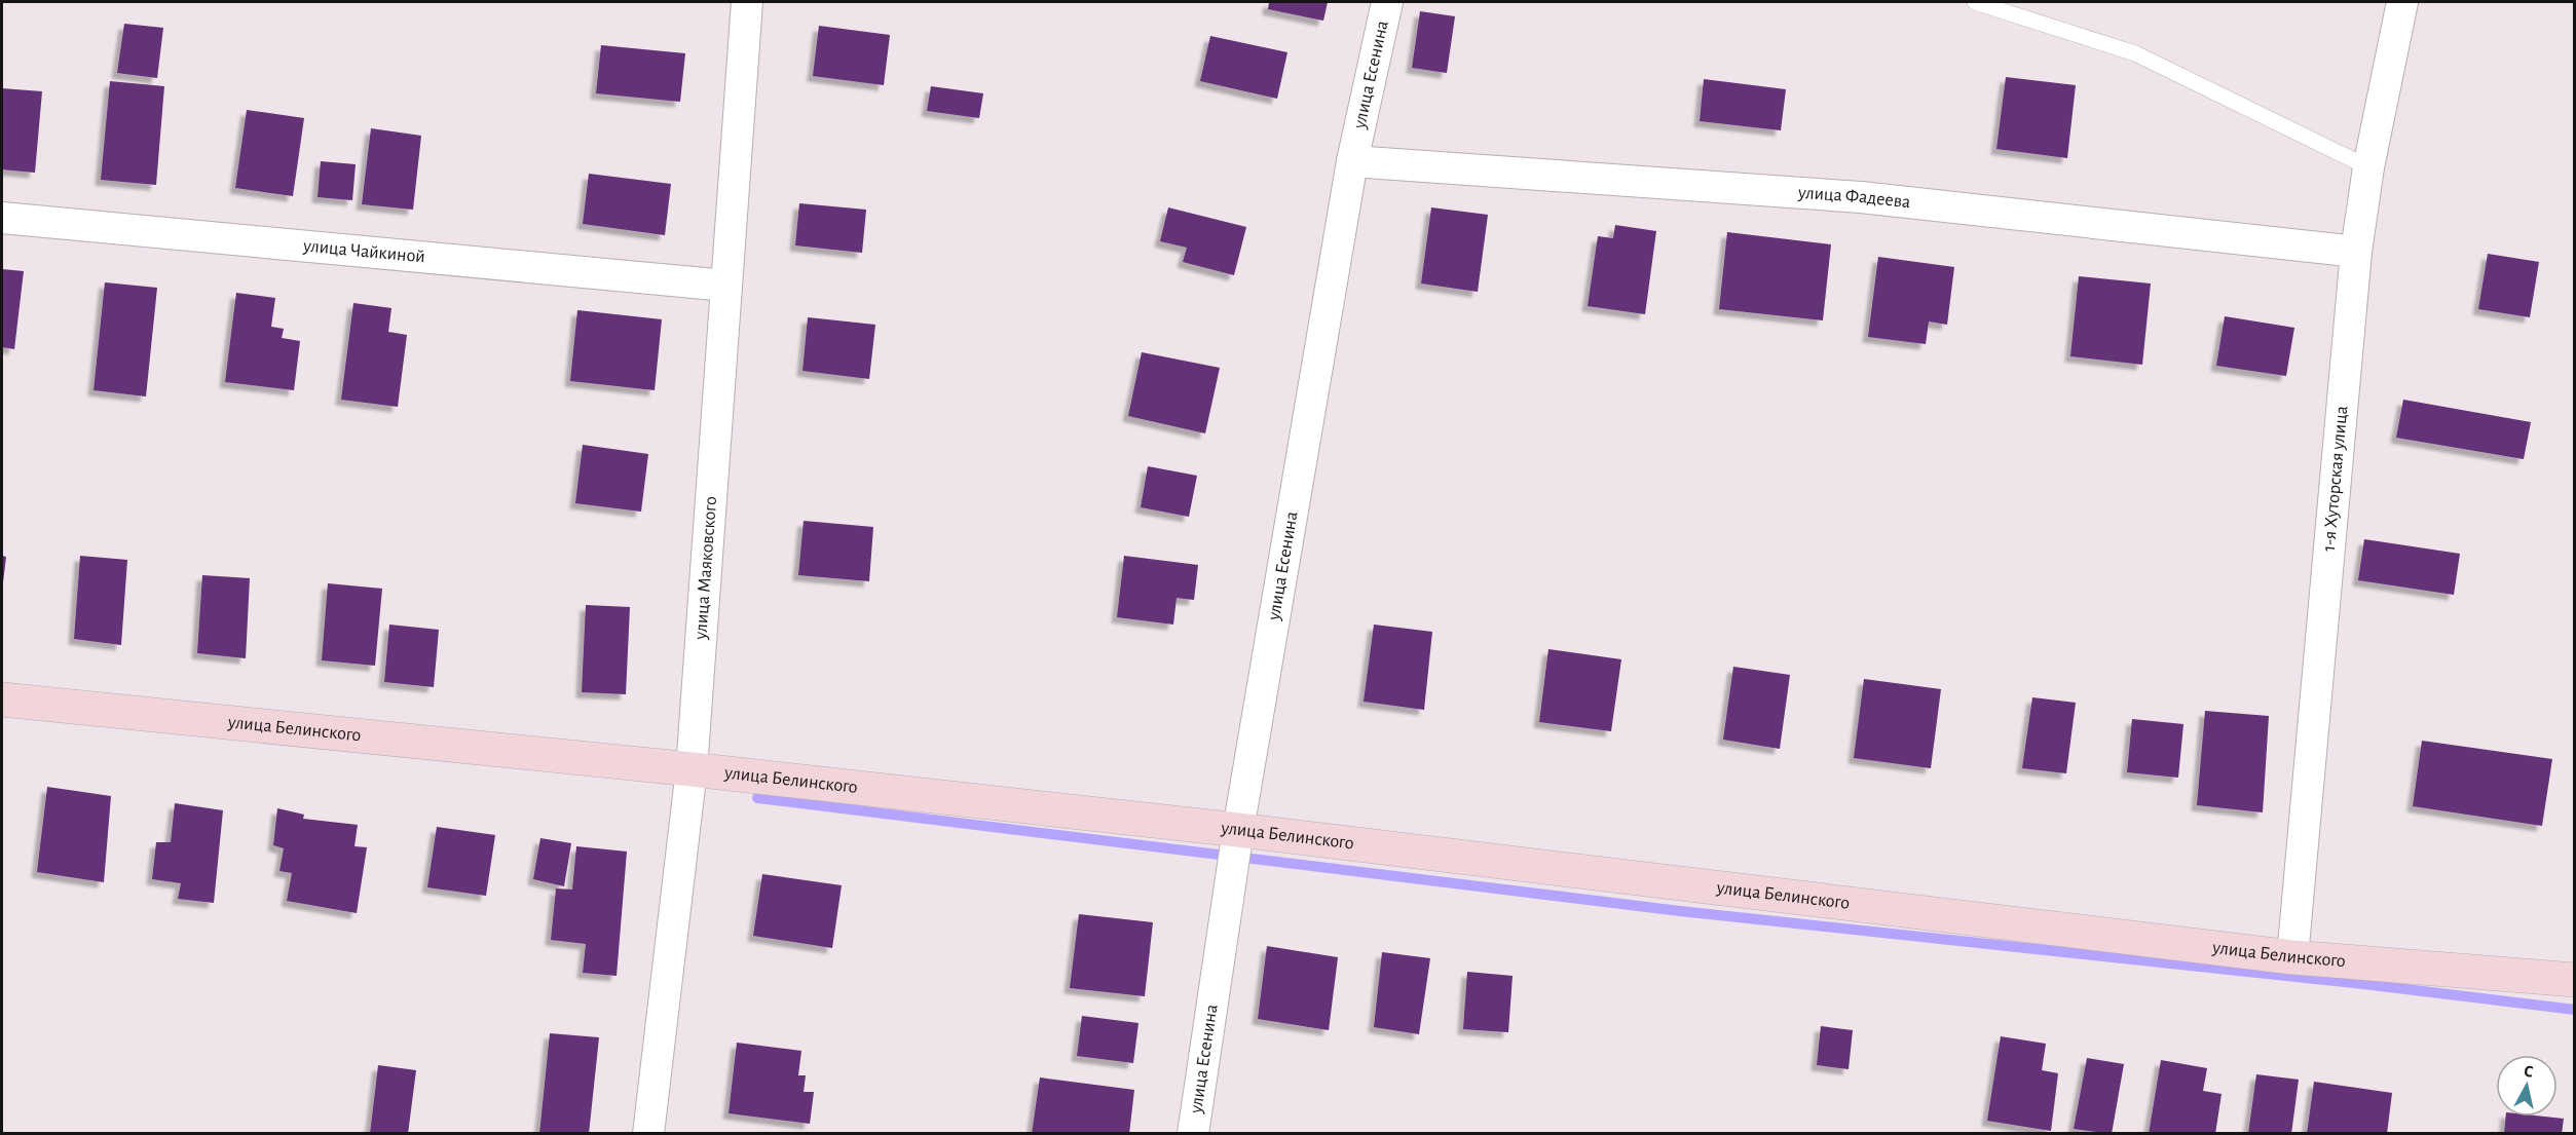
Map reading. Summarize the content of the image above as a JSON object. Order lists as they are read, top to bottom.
{
  "streets": {
    "street": [
      "улица Есенина",
      "улица Фадеева",
      "улица Чайкиной",
      "1-я Хуторская улица",
      "улица Маяковского",
      "улица Белинского"
    ]
  },
  "crossings": [
    ["улица Есенина", "улица Фадеева"],
    ["улица Есенина", "улица Белинского"],
    ["улица Фадеева", "1-я Хуторская улица"],
    ["улица Чайкиной", "улица Маяковского"],
    ["1-я Хуторская улица", "улица Белинского"],
    ["улица Маяковского", "улица Белинского"]
  ],
  "north": "top"
}
